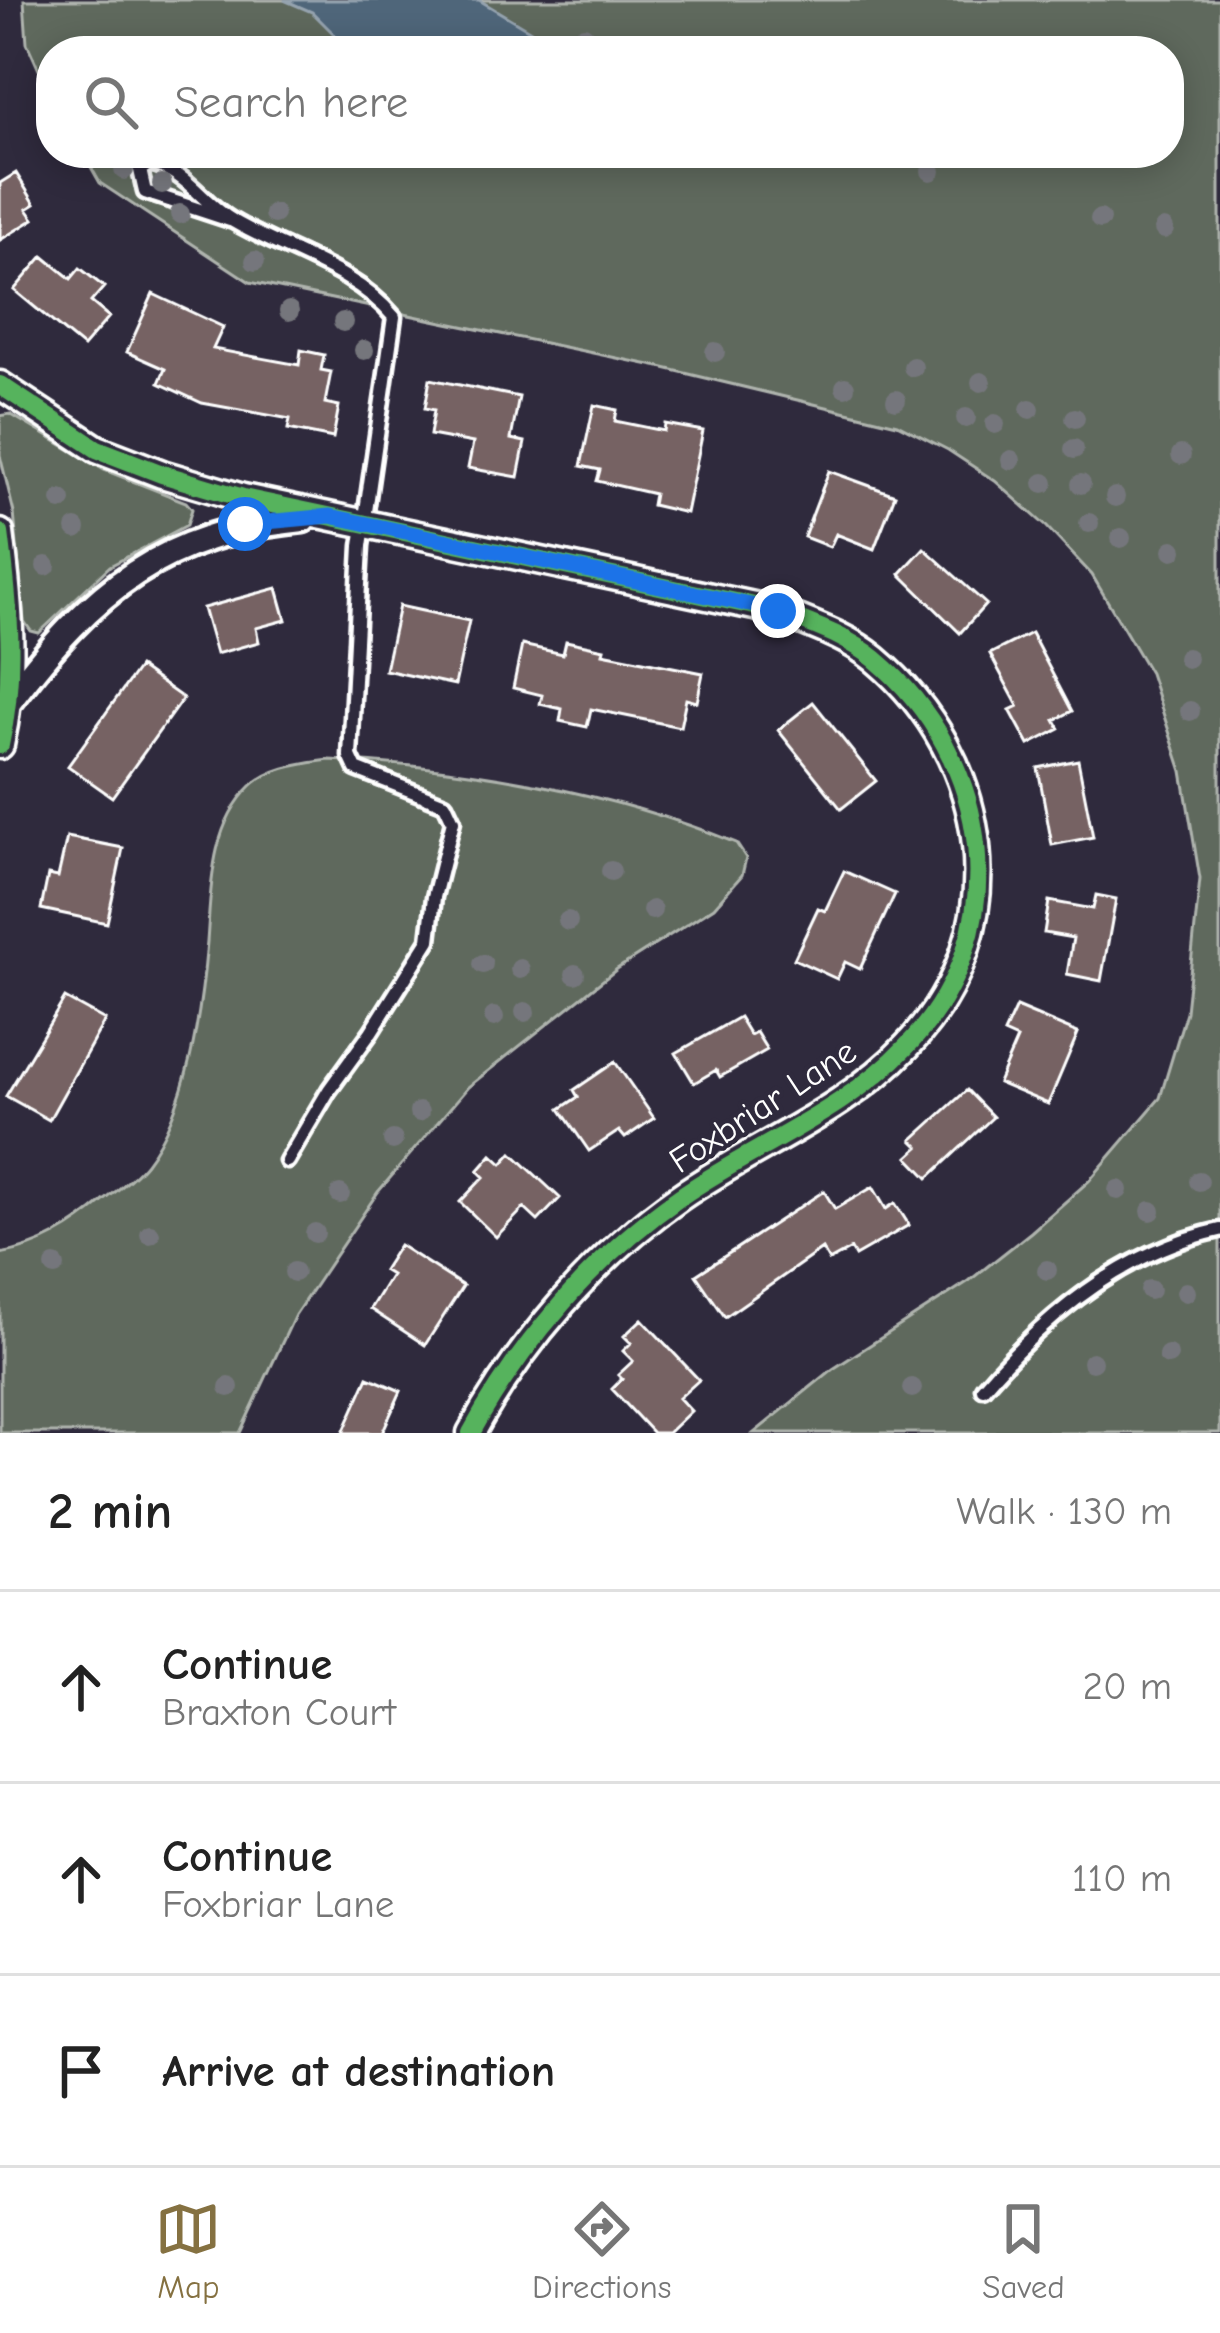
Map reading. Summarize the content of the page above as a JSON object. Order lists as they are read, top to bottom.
{
  "streets": {
    "street": ["Foxbriar Lane"]
  },
  "page": {
    "search": "Search here",
    "heading": ["2 min", "Walk · 130 m"],
    "list": [
      ["Continue", "Braxton Court", "20 m"],
      ["Continue", "Foxbriar Lane", "110 m"],
      "Arrive at destination"
    ],
    "nav": ["Map", "Directions", "Saved"]
  }
}
